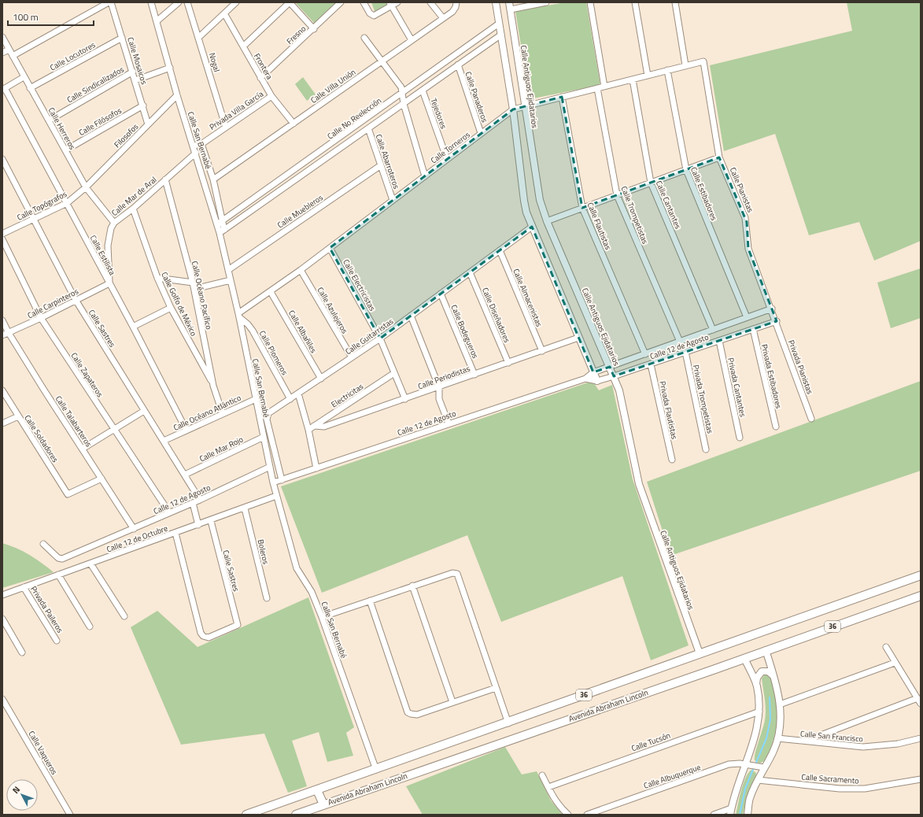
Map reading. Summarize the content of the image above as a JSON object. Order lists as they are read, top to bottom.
{
  "streets": {
    "main road": ["36", "Avenida Abraham Lincoln"],
    "street": [
      "Fresno",
      "Calle Locutores",
      "Calle Mosaicos",
      "Nogal",
      "Frontera",
      "Calle Sindicalizados",
      "Calle Villa Unión",
      "Calle Antiguos Ejidatarios",
      "Calle Panaderos",
      "Privada Villa García",
      "Tejedores",
      "Calle No Reelección",
      "Calle Filósofos",
      "Calle Herreros",
      "Filosofos",
      "Calle San Bernabé",
      "Calle Torneros",
      "Calle Abarroteros",
      "Calle Pianistas",
      "Calle Estibadores",
      "Calle Mar de Aral",
      "Calle Cantantes",
      "Calle Topógrafos",
      "Calle Muebleros",
      "Calle Trompetistas",
      "Calle Flautistas",
      "Calle Estilista",
      "Calle Electricistas",
      "Calle Océano Pacífico",
      "Calle Almacenistas",
      "Calle Carpinteros",
      "Calle Golfo de México",
      "Calle Azulejeros",
      "Calle Diseñadores",
      "Calle Sastres",
      "Calle Albañiles",
      "Calle Bodegueros",
      "Calle Guitarristas",
      "Calle 12 de Agosto",
      "Calle Plomeros",
      "Privada Pianistas",
      "Calle Zapateros",
      "Privada Estibadores",
      "Calle Periodistas",
      "Privada Cantantes",
      "Electricitas",
      "Privada Trompetistas",
      "Privada Flautistas",
      "Calle Océano Atlántico",
      "Calle Talabarteros",
      "Calle Soldadores",
      "Calle Mar Rojo",
      "Calle 12 de Octubre",
      "Boleros",
      "Privada Paileros",
      "Calle San Francisco",
      "Calle Tucsón",
      "Calle Vaqueros",
      "Calle Albuquerque",
      "Calle Sacramento"
    ]
  },
  "crossings": [
    ["Fresno", "Frontera"],
    ["Calle Locutores", "Calle Mosaicos"],
    ["Calle Locutores", "Calle Herreros"],
    ["Calle Mosaicos", "Calle Sindicalizados"],
    ["Calle Mosaicos", "Calle Filósofos"],
    ["Calle Mosaicos", "Filosofos"],
    ["Nogal", "Privada Villa García"],
    ["Frontera", "Calle Villa Unión"],
    ["Frontera", "Privada Villa García"],
    ["Calle Sindicalizados", "Calle Herreros"],
    ["Calle Villa Unión", "Calle San Bernabé"],
    ["Calle Antiguos Ejidatarios", "Calle Torneros"],
    ["Calle Antiguos Ejidatarios", "Calle 12 de Agosto"],
    ["Calle Antiguos Ejidatarios", "36"],
    ["Calle Panaderos", "Calle No Reelección"],
    ["Calle Panaderos", "Calle Torneros"],
    ["Privada Villa García", "Calle San Bernabé"],
    ["Tejedores", "Calle No Reelección"],
    ["Tejedores", "Calle Torneros"],
    ["Calle No Reelección", "Calle San Bernabé"],
    ["Calle No Reelección", "Calle Abarroteros"],
    ["Calle Filósofos", "Calle Herreros"],
    ["Calle Herreros", "Filosofos"],
    ["Calle Herreros", "Calle Mar de Aral"],
    ["Calle Herreros", "Calle Topógrafos"],
    ["Filosofos", "Calle San Bernabé"],
    ["Filosofos", "Calle Topógrafos"],
    ["Calle San Bernabé", "Calle Torneros"],
    ["Calle San Bernabé", "Calle Mar de Aral"],
    ["Calle San Bernabé", "Calle Muebleros"],
    ["Calle San Bernabé", "Calle 12 de Agosto"],
    ["Calle San Bernabé", "Calle Plomeros"],
    ["Calle San Bernabé", "Calle Océano Atlántico"],
    ["Calle San Bernabé", "Calle Mar Rojo"],
    ["Calle San Bernabé", "Calle 12 de Octubre"],
    ["Calle San Bernabé", "36"],
    ["Calle Torneros", "Calle Abarroteros"],
    ["Calle Torneros", "Calle Pianistas"],
    ["Calle Torneros", "Calle Estibadores"],
    ["Calle Torneros", "Calle Cantantes"],
    ["Calle Torneros", "Calle Trompetistas"],
    ["Calle Torneros", "Calle Flautistas"],
    ["Calle Torneros", "Calle Electricistas"],
    ["Calle Torneros", "Calle Azulejeros"],
    ["Calle Torneros", "Calle Albañiles"],
    ["Calle Torneros", "Calle Plomeros"],
    ["Calle Abarroteros", "Calle Muebleros"],
    ["Calle Pianistas", "Calle 12 de Agosto"],
    ["Calle Pianistas", "Privada Pianistas"],
    ["Calle Estibadores", "Calle 12 de Agosto"],
    ["Calle Mar de Aral", "Calle Estilista"],
    ["Calle Mar de Aral", "Calle Océano Pacífico"],
    ["Calle Mar de Aral", "Calle Carpinteros"],
    ["Calle Mar de Aral", "Calle Golfo de México"],
    ["Calle Cantantes", "Calle 12 de Agosto"],
    ["Calle Topógrafos", "Calle Estilista"],
    ["Calle Topógrafos", "Calle Sastres"],
    ["Calle Trompetistas", "Calle 12 de Agosto"],
    ["Calle Flautistas", "Calle 12 de Agosto"],
    ["Calle Estilista", "Calle Carpinteros"],
    ["Calle Estilista", "Calle Océano Atlántico"],
    ["Calle Electricistas", "Calle Guitarristas"],
    ["Calle Electricistas", "Calle Periodistas"],
    ["Calle Electricistas", "Electricitas"],
    ["Calle Océano Pacífico", "Calle Golfo de México"],
    ["Calle Océano Pacífico", "Calle Océano Atlántico"],
    ["Calle Almacenistas", "Calle Guitarristas"],
    ["Calle Almacenistas", "Calle Periodistas"],
    ["Calle Carpinteros", "Calle Sastres"],
    ["Calle Carpinteros", "Calle Zapateros"],
    ["Calle Carpinteros", "Calle Talabarteros"],
    ["Calle Azulejeros", "Calle Guitarristas"],
    ["Calle Diseñadores", "Calle Guitarristas"],
    ["Calle Diseñadores", "Calle Periodistas"],
    ["Calle Sastres", "Calle 12 de Agosto"],
    ["Calle Sastres", "Calle Océano Atlántico"],
    ["Calle Sastres", "Calle Mar Rojo"],
    ["Calle Sastres", "Calle 12 de Octubre"],
    ["Calle Albañiles", "Calle Guitarristas"],
    ["Calle Bodegueros", "Calle Guitarristas"],
    ["Calle Bodegueros", "Calle Periodistas"],
    ["Calle Guitarristas", "Calle 12 de Agosto"],
    ["Calle Guitarristas", "Calle Plomeros"],
    ["Calle 12 de Agosto", "Privada Pianistas"],
    ["Calle 12 de Agosto", "Calle Zapateros"],
    ["Calle 12 de Agosto", "Privada Estibadores"],
    ["Calle 12 de Agosto", "Privada Cantantes"],
    ["Calle 12 de Agosto", "Privada Trompetistas"],
    ["Calle 12 de Agosto", "Privada Flautistas"],
    ["Calle 12 de Agosto", "Calle Talabarteros"],
    ["Calle Periodistas", "Electricitas"],
    ["Calle Talabarteros", "Calle Soldadores"],
    ["Calle 12 de Octubre", "Boleros"],
    ["Calle 12 de Octubre", "Privada Paileros"]
  ],
  "scale_bar": "100 m",
  "north": "top left"
}
